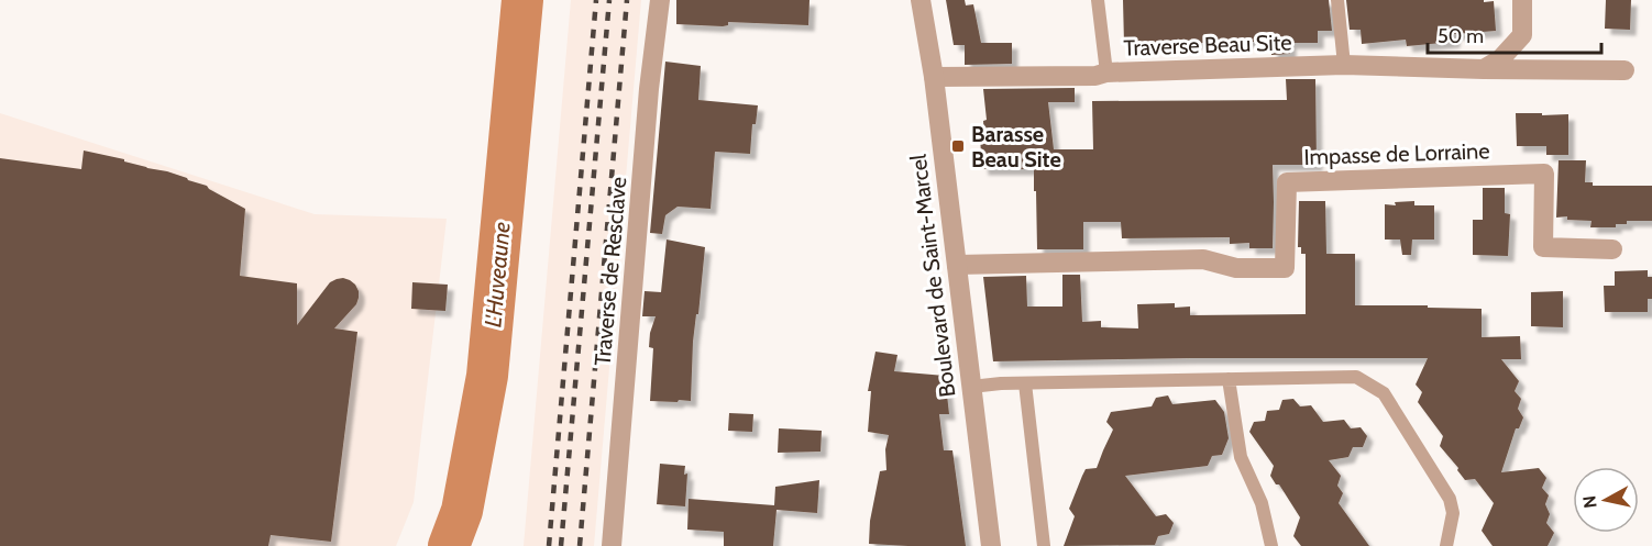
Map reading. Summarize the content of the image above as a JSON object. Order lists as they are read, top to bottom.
{
  "streets": {
    "street": [
      "Traverse Beau Site",
      "Impasse de Lorraine",
      "Traverse de Resclave",
      "Boulevard de Saint-Marcel"
    ]
  },
  "crossings": [
    ["Traverse Beau Site", "Boulevard de Saint-Marcel"],
    ["Impasse de Lorraine", "Boulevard de Saint-Marcel"]
  ],
  "water": ["L'Huveaune"],
  "places": {
    "transit": ["Barasse Beau Site"]
  },
  "scale_bar": "50 m",
  "north": "left"
}
